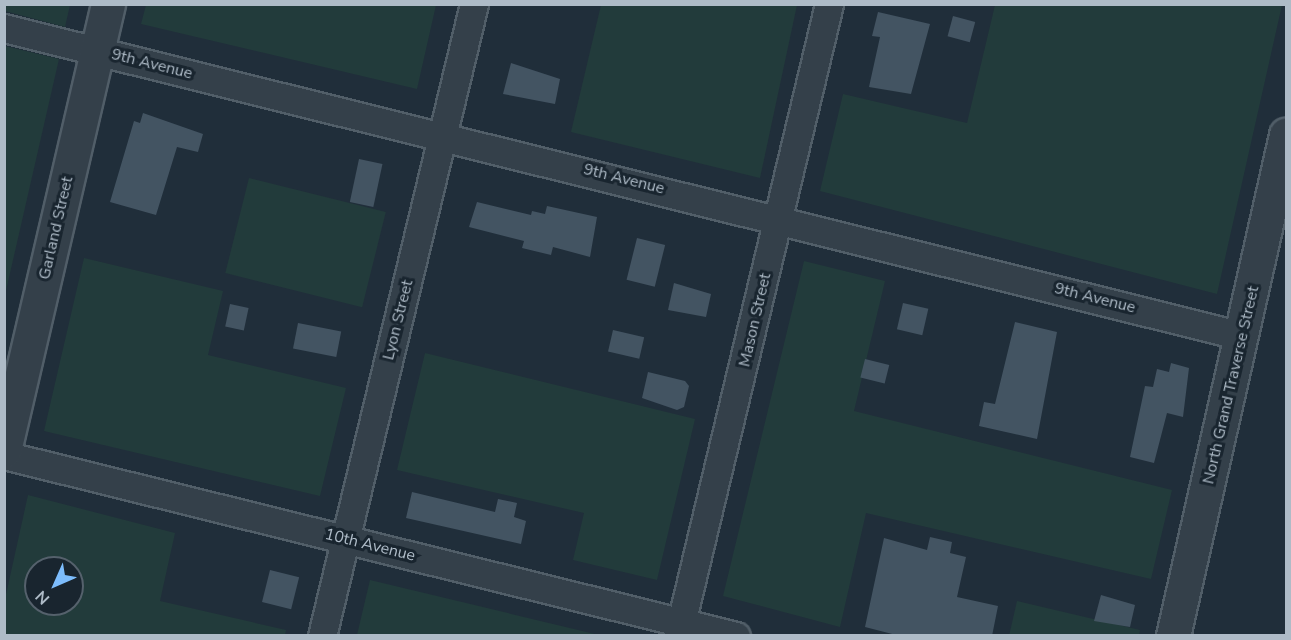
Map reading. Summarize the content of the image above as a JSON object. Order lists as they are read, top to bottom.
{
  "streets": {
    "street": [
      "9th Avenue",
      "Garland Street",
      "Lyon Street",
      "Mason Street",
      "North Grand Traverse Street",
      "10th Avenue"
    ]
  },
  "crossings": [
    ["9th Avenue", "Garland Street"],
    ["9th Avenue", "Lyon Street"],
    ["9th Avenue", "Mason Street"],
    ["9th Avenue", "North Grand Traverse Street"],
    ["Garland Street", "10th Avenue"],
    ["Lyon Street", "10th Avenue"],
    ["Mason Street", "10th Avenue"]
  ],
  "north": "bottom left"
}
